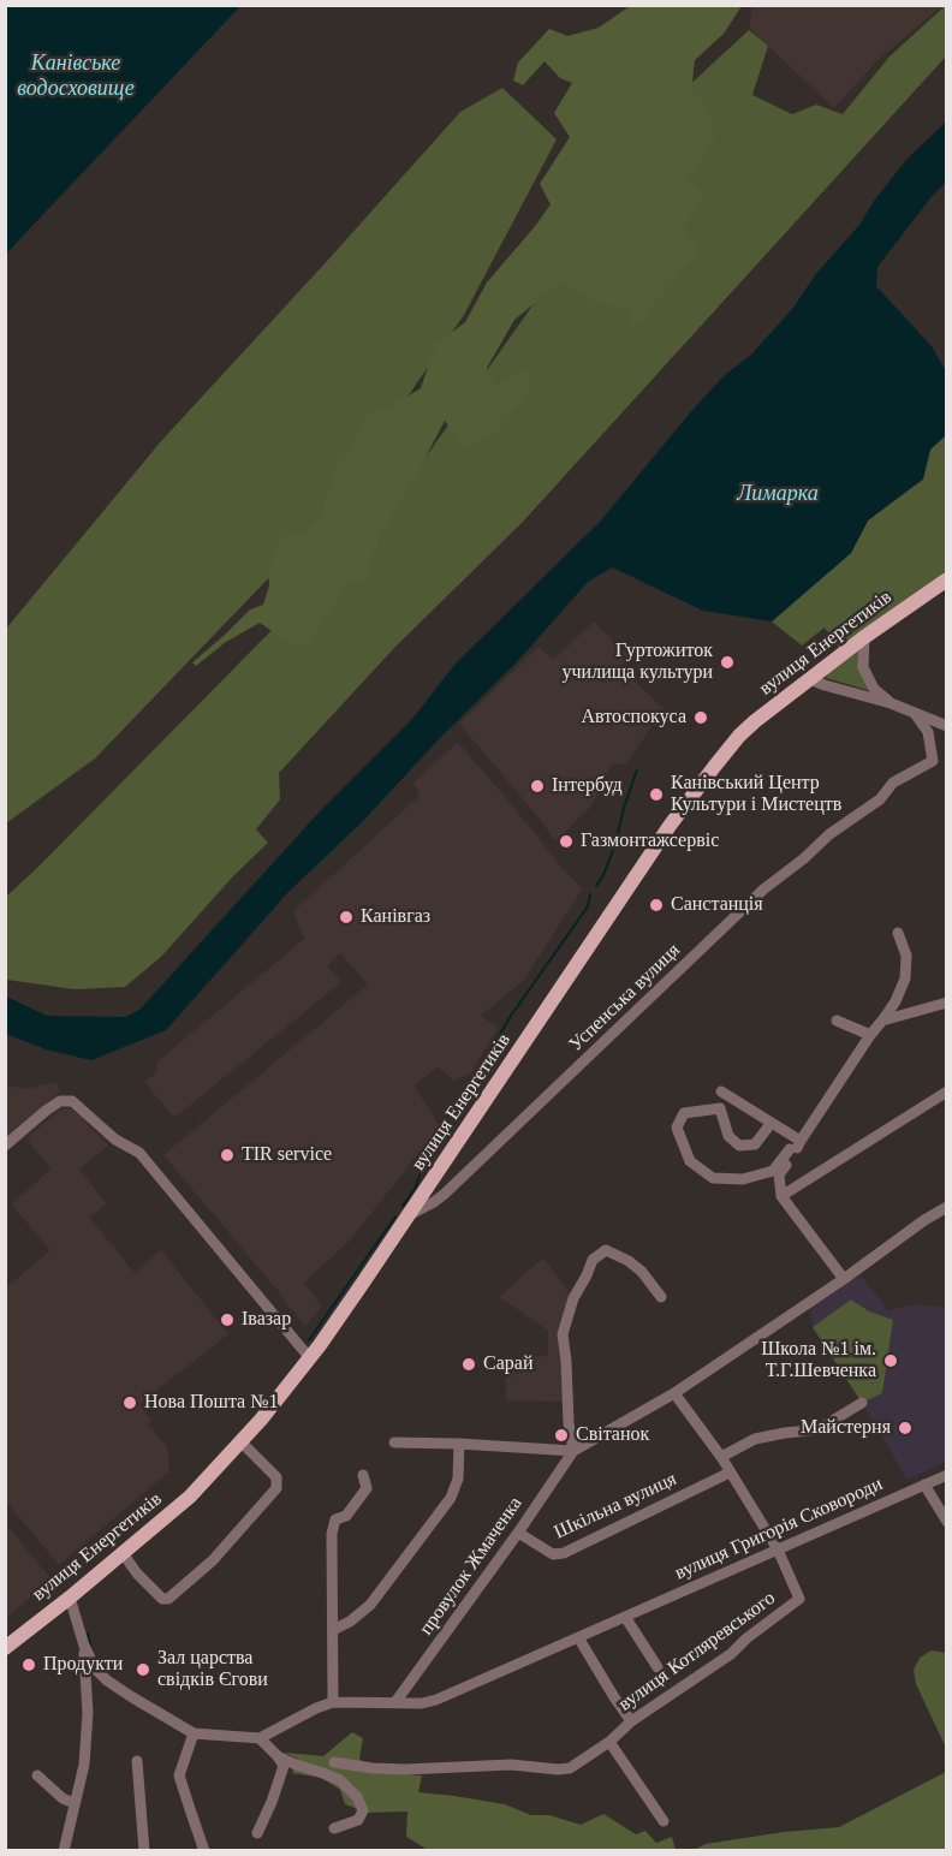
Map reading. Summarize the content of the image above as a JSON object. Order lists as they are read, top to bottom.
{
  "streets": {
    "main road": ["вулиця Енергетиків"],
    "street": [
      "Успенська вулиця",
      "Шкільна вулиця",
      "вулиця Григорія Сковороди",
      "провулок Жмаченка",
      "вулиця Котляревського"
    ]
  },
  "crossings": [
    ["вулиця Енергетиків", "Успенська вулиця"],
    ["Шкільна вулиця", "провулок Жмаченка"],
    ["вулиця Григорія Сковороди", "провулок Жмаченка"],
    ["вулиця Григорія Сковороди", "вулиця Котляревського"]
  ],
  "water": ["Канівське водосховище", "Лимарка"],
  "places": [
    "Гуртожиток училища культури",
    "Автоспокуса",
    "Інтербуд",
    "Канівський Центр Культури і Мистецтв",
    "Газмонтажсервіс",
    "Санстанція",
    "Канівгаз",
    "TIR service",
    "Івазар",
    "Школа №1 ім. Т.Г.Шевченка",
    "Сарай",
    "Нова Пошта №1",
    "Майстерня",
    "Світанок",
    "Продукти",
    "Зал царства свідків Єгови"
  ]
}
